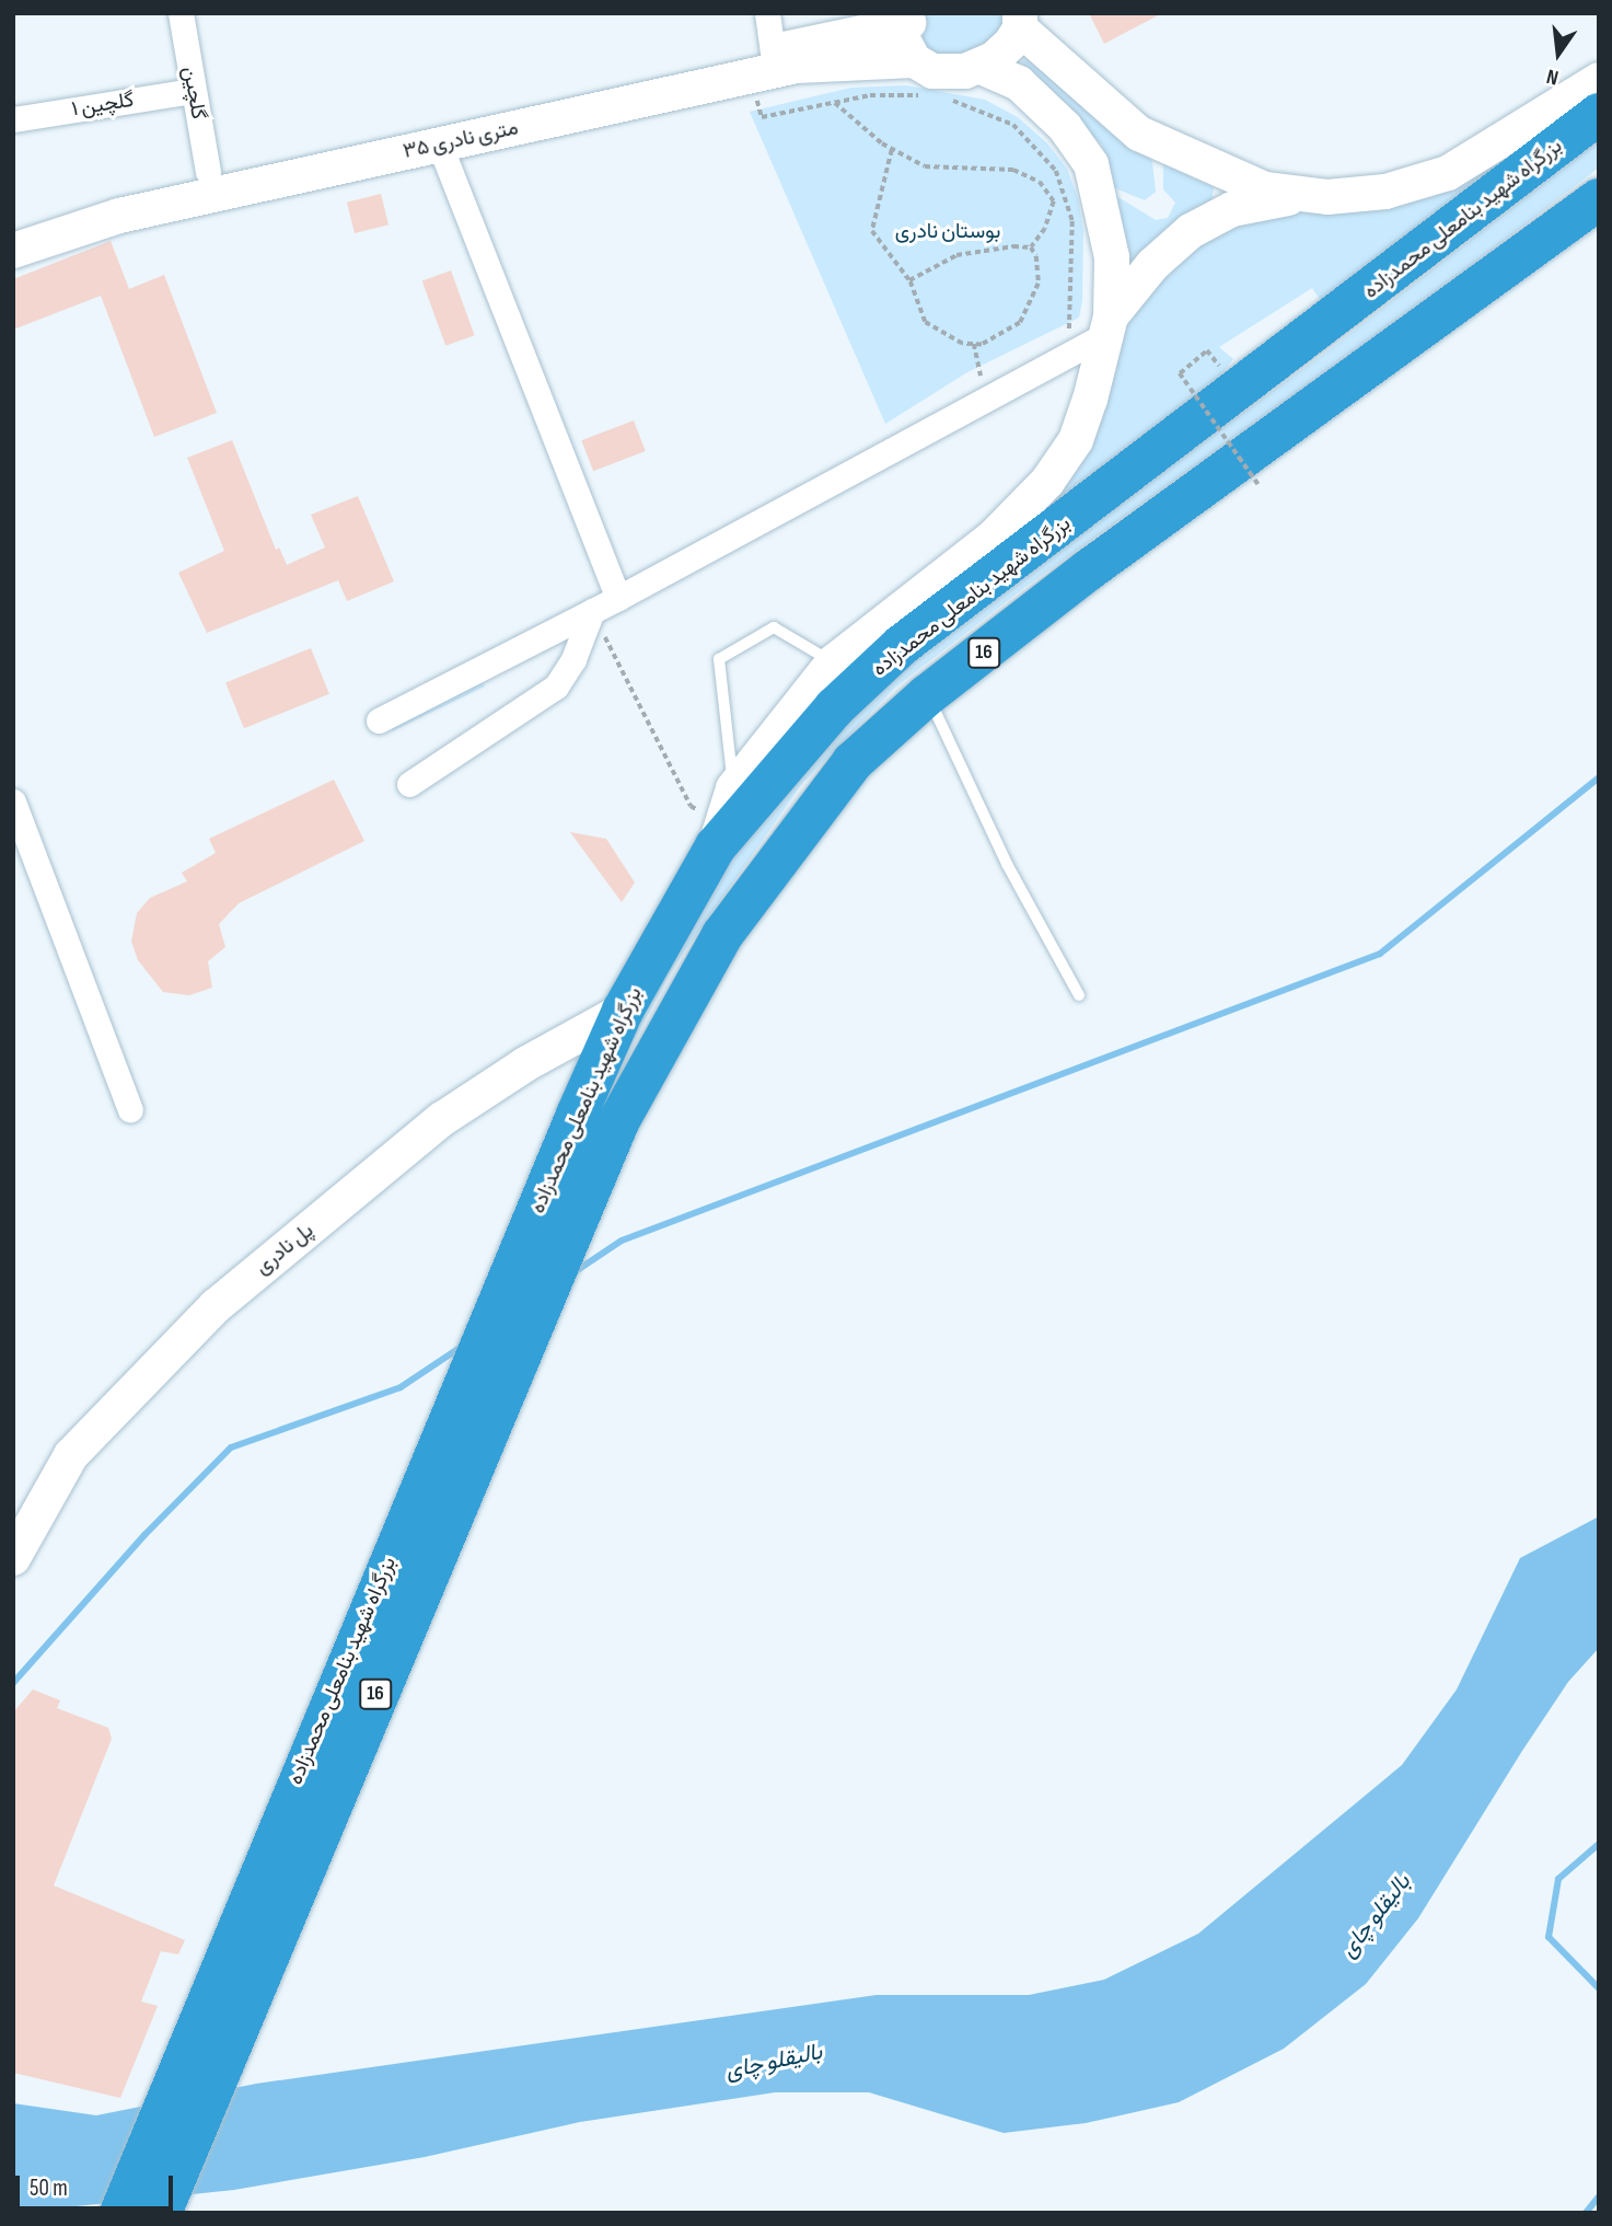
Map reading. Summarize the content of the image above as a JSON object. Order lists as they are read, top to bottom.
{
  "streets": {
    "highway": ["بزرگراه شهید بنامعلی محمدزاده", "16"],
    "street": [
      "گلچین",
      "گلچین ۱",
      "۳۵ متری نادری",
      "پل نادری"
    ]
  },
  "crossings": [
    ["گلچین", "گلچین ۱"],
    ["گلچین", "۳۵ متری نادری"],
    ["بزرگراه شهید بنامعلی محمدزاده", "پل نادری"]
  ],
  "water": ["بالیقلو چای"],
  "parks": ["بوستان نادری"],
  "scale_bar": "50 m",
  "north": "bottom"
}
